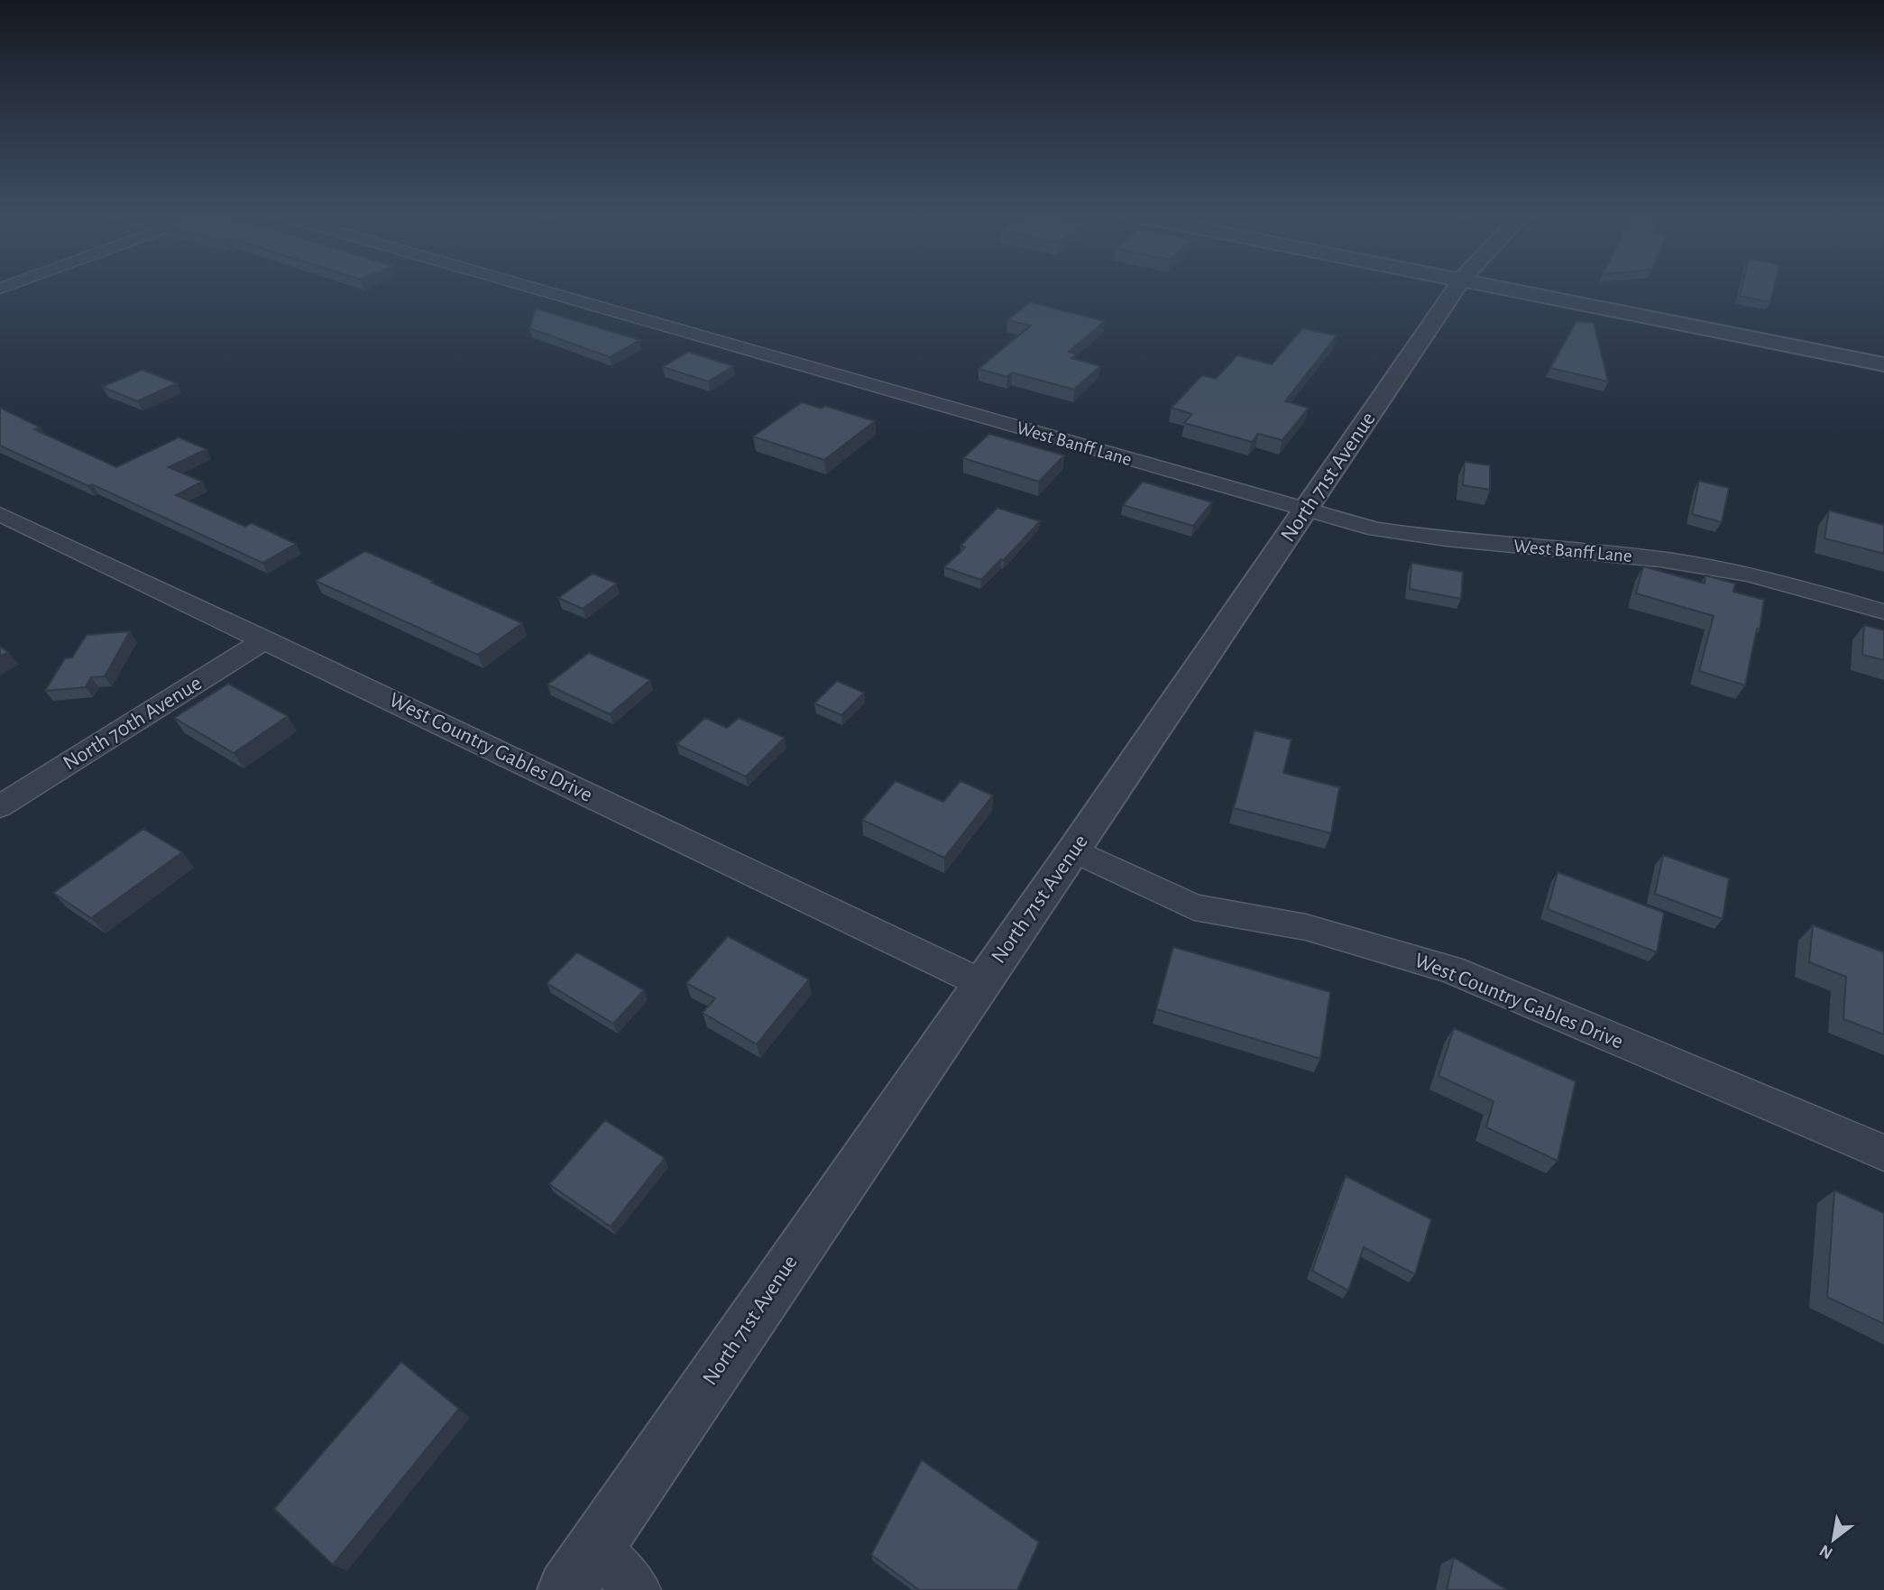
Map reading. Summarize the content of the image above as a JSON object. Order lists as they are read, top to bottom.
{
  "streets": {
    "street": [
      "West Banff Lane",
      "North 71st Avenue",
      "North 70th Avenue",
      "West Country Gables Drive"
    ]
  },
  "crossings": [
    ["West Banff Lane", "North 71st Avenue"],
    ["North 71st Avenue", "West Country Gables Drive"],
    ["North 70th Avenue", "West Country Gables Drive"]
  ],
  "north": "bottom left"
}
